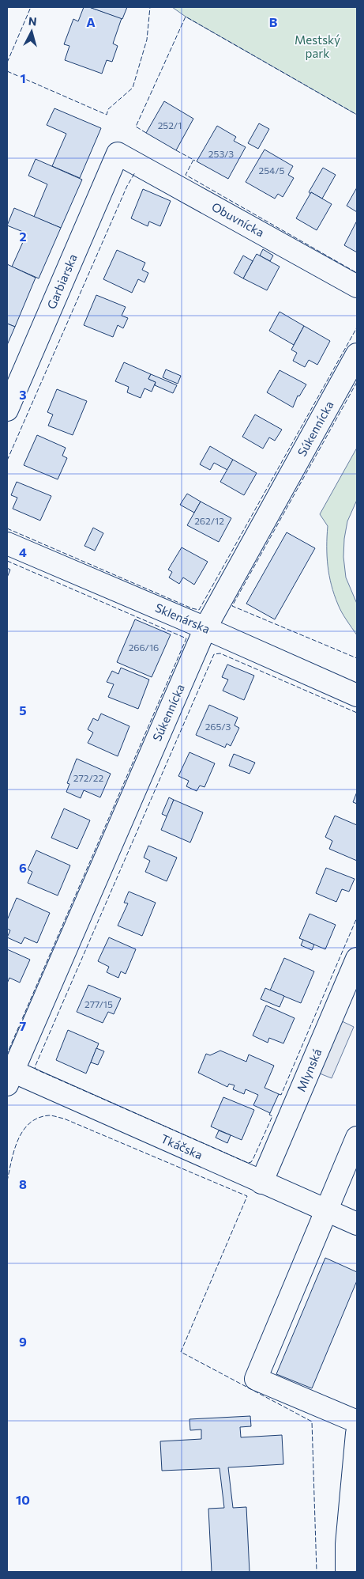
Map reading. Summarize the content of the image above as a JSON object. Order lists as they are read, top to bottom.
{
  "streets": {
    "street": [
      "Obuvnícka",
      "Garbiarska",
      "Súkennícka",
      "Sklenárska",
      "Mlynská",
      "Tkáčska"
    ]
  },
  "crossings": [
    ["Obuvnícka", "Garbiarska"],
    ["Súkennícka", "Sklenárska"],
    ["Súkennícka", "Tkáčska"],
    ["Mlynská", "Tkáčska"]
  ],
  "parks": ["Mestský park"],
  "house_numbers": [
    "252/1",
    "253/3",
    "254/5",
    "262/12",
    "266/16",
    "265/3",
    "272/22",
    "277/15"
  ],
  "north": "top",
  "grid": {
    "columns": ["A", "B"],
    "rows": [
      "1",
      "2",
      "3",
      "4",
      "5",
      "6",
      "7",
      "8",
      "9",
      "10"
    ]
  }
}
